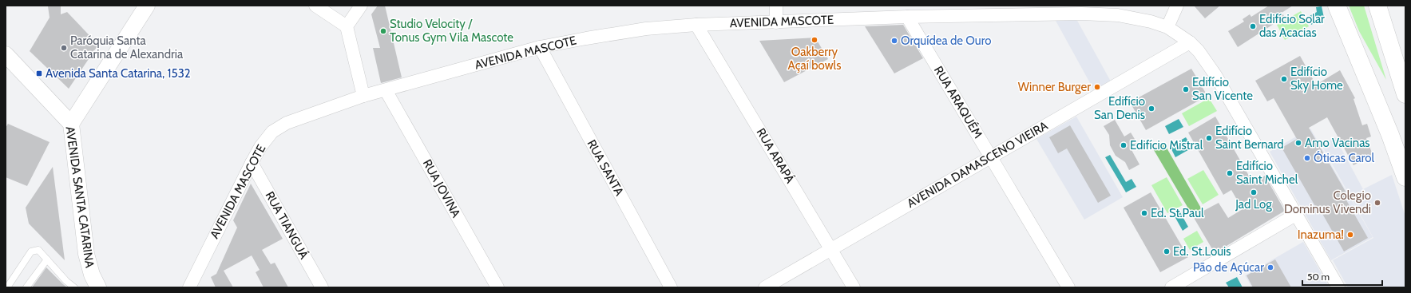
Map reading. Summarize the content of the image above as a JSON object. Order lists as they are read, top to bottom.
{
  "streets": {
    "street": [
      "AVENIDA MASCOTE",
      "RUA ARAQUÉM",
      "RUA ARAPÁ",
      "AVENIDA DAMASCENO VIEIRA",
      "RUA SANTA",
      "RUA JOVINA",
      "AVENIDA SANTA CATARINA",
      "RUA TIANGUÁ"
    ]
  },
  "crossings": [
    ["AVENIDA MASCOTE", "RUA ARAQUÉM"],
    ["AVENIDA MASCOTE", "RUA ARAPÁ"],
    ["AVENIDA MASCOTE", "AVENIDA DAMASCENO VIEIRA"],
    ["AVENIDA MASCOTE", "RUA SANTA"],
    ["AVENIDA MASCOTE", "RUA JOVINA"],
    ["AVENIDA MASCOTE", "RUA TIANGUÁ"],
    ["RUA ARAQUÉM", "AVENIDA DAMASCENO VIEIRA"],
    ["RUA ARAPÁ", "AVENIDA DAMASCENO VIEIRA"]
  ],
  "places": {
    "other": [
      "Edifício Solar das Acacias",
      "Studio Velocity / Tonus Gym Vila Mascote",
      "Oakberry Açaí bowls",
      "Orquídea de Ouro",
      "Paróquia Santa Catarina de Alexandria",
      "Edifício Sky Home",
      "Winner Burger",
      "Edifício San Vicente",
      "Edifício San Denis",
      "Edifício Saint Bernard",
      "Amo Vacinas",
      "Edifício Mistral",
      "Óticas Carol",
      "Edifício Saint Michel",
      "Jad Log",
      "Colegio Dominus Vivendi",
      "Ed. St.Paul",
      "Inazuma!",
      "Ed. St.Louis",
      "Pão de Açúcar"
    ],
    "transit": ["Avenida Santa Catarina, 1532"]
  },
  "scale_bar": "50 m"
}
